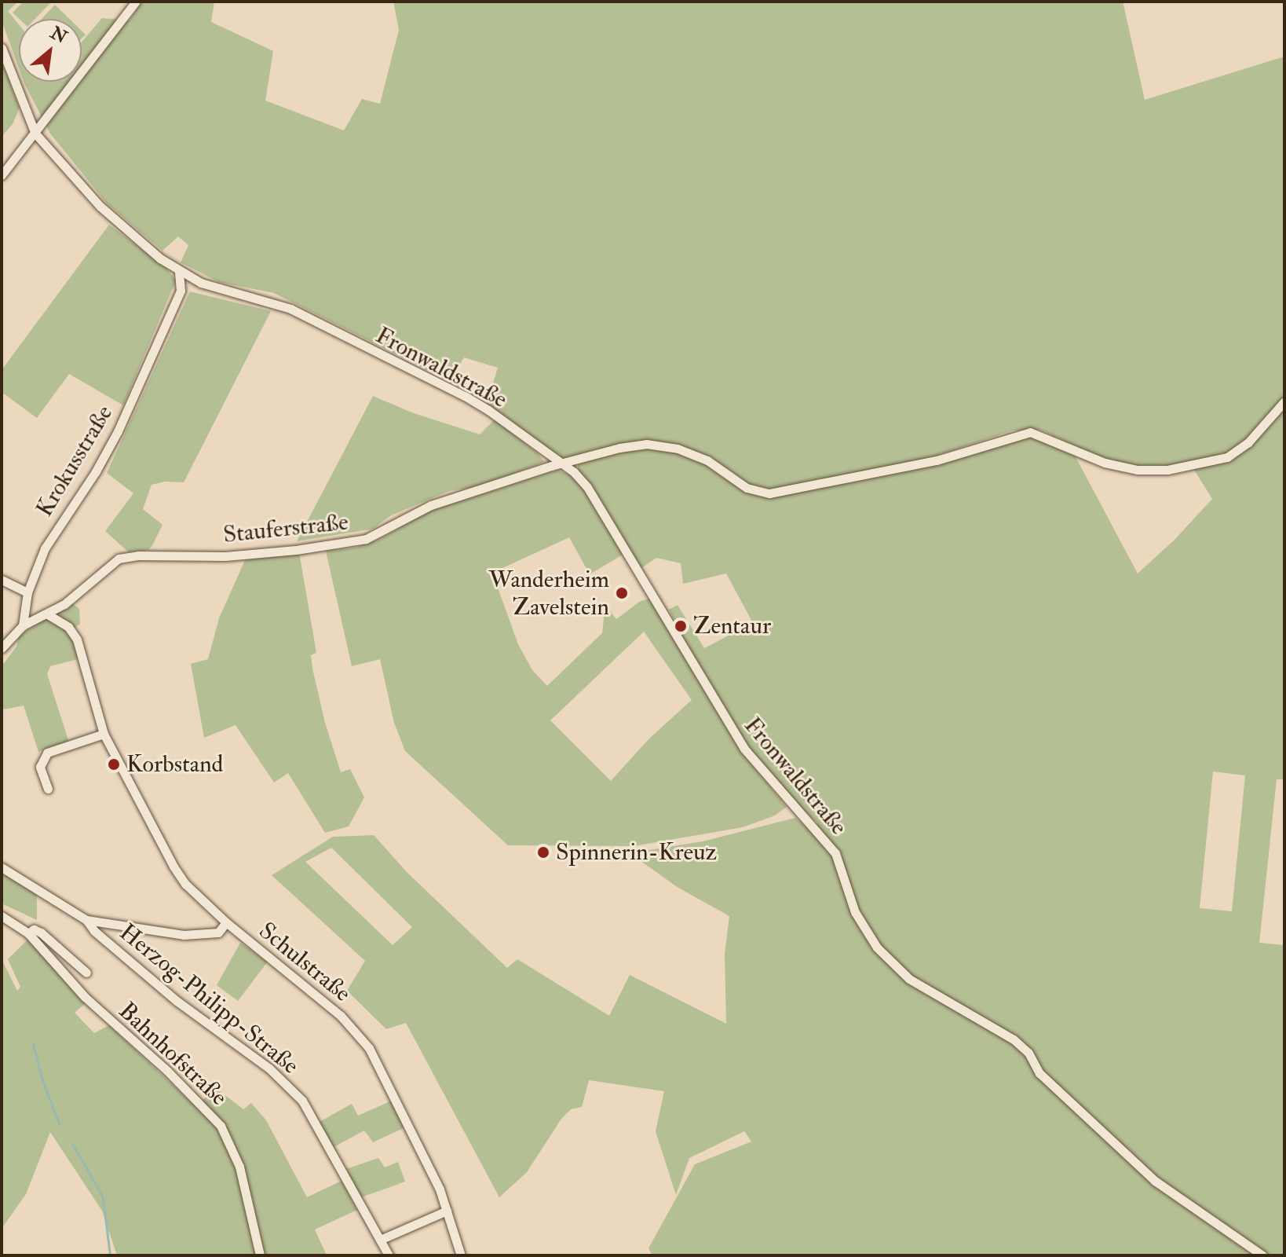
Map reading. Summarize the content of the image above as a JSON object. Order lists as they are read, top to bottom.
{
  "streets": {
    "street": [
      "Fronwaldstraße",
      "Krokusstraße",
      "Stauferstraße",
      "Schulstraße",
      "Herzog-Philipp-Straße",
      "Bahnhofstraße"
    ]
  },
  "crossings": [
    ["Fronwaldstraße", "Krokusstraße"],
    ["Fronwaldstraße", "Stauferstraße"],
    ["Krokusstraße", "Stauferstraße"],
    ["Schulstraße", "Herzog-Philipp-Straße"]
  ],
  "places": [
    "Wanderheim Zavelstein",
    "Zentaur",
    "Korbstand",
    "Spinnerin-Kreuz"
  ],
  "north": "top right"
}
